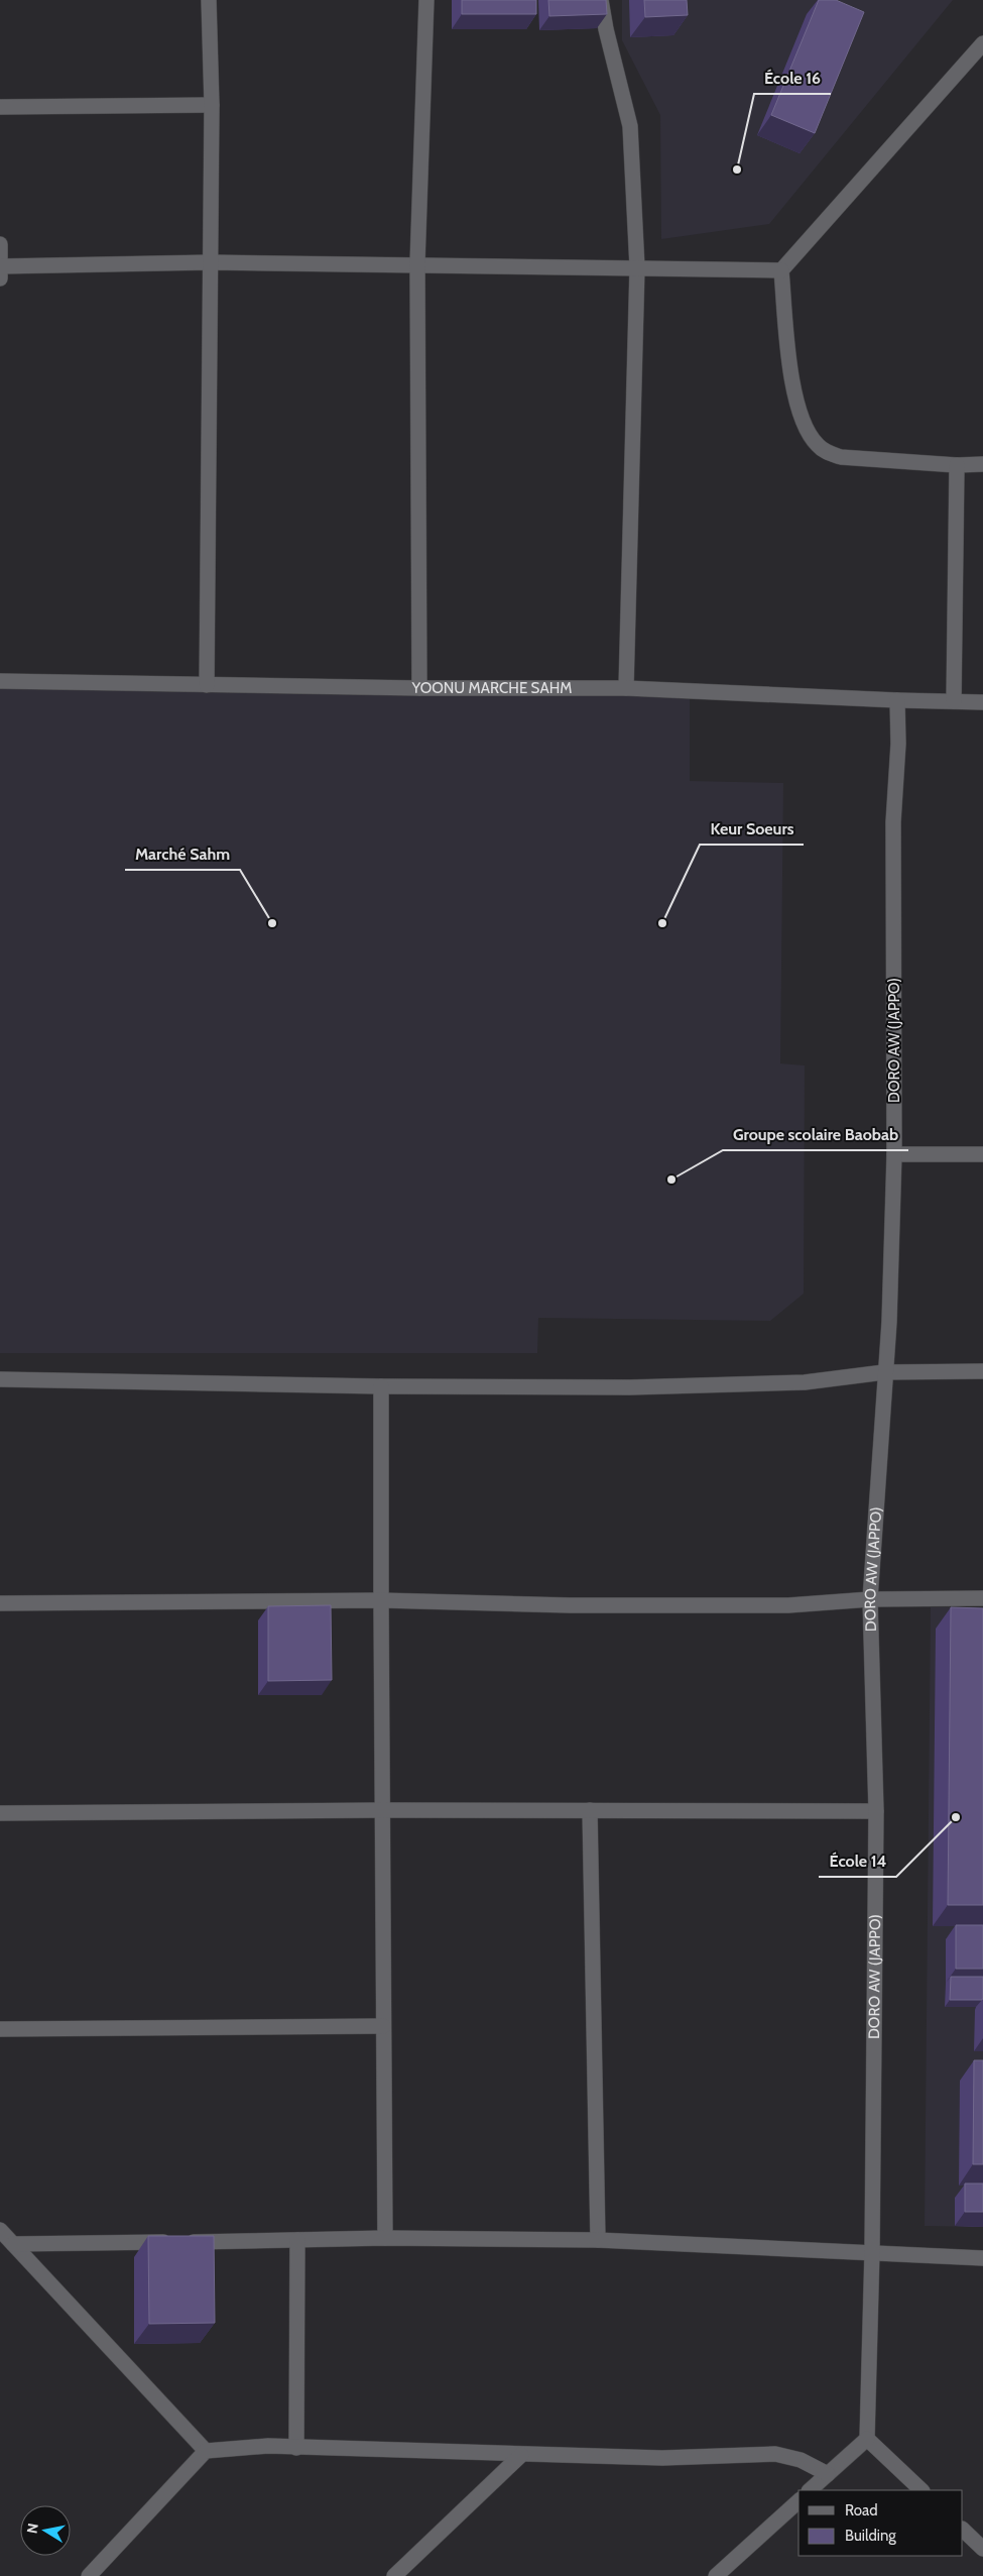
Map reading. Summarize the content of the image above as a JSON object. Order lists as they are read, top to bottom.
{
  "streets": {
    "street": ["YOONU MARCHE SAHM", "DORO AW (JAPPO)"]
  },
  "crossings": [
    ["YOONU MARCHE SAHM", "DORO AW (JAPPO)"]
  ],
  "places": [
    "École 16",
    "Marché Sahm",
    "Keur Soeurs",
    "Groupe scolaire Baobab",
    "École 14"
  ],
  "legend": ["Road", "Building"],
  "north": "left"
}
